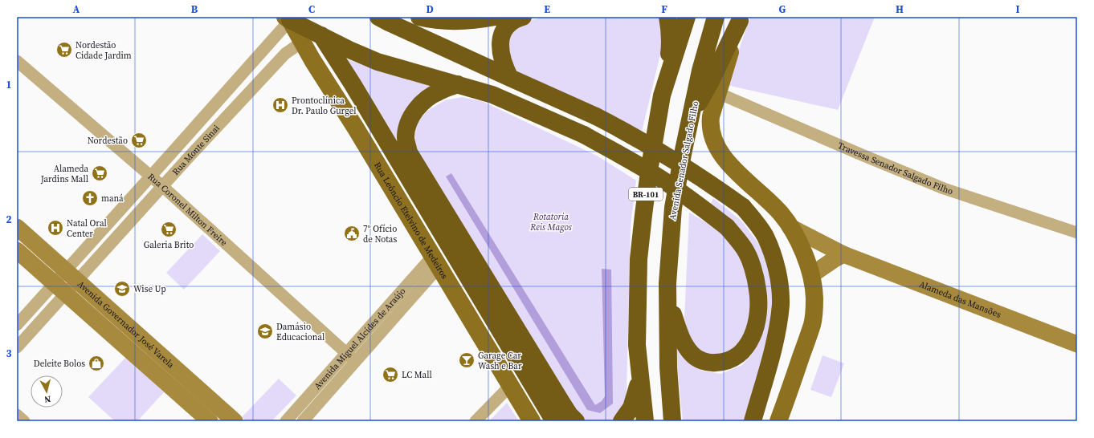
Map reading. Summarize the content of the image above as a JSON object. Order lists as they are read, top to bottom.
{
  "streets": {
    "highway": ["Avenida Senador Salgado Filho", "BR-101"],
    "main road": ["Rua Leôncio Etelvino de Medeiros"],
    "street": [
      "Rua Monte Sinai",
      "Travessa Senador Salgado Filho",
      "Rua Coronel Milton Freire",
      "Alameda das Mansões",
      "Avenida Governador José Varela",
      "Avenida Miguel Alcídes de Araújo"
    ]
  },
  "crossings": [
    ["Rua Monte Sinai", "Rua Coronel Milton Freire"],
    ["Rua Monte Sinai", "Rua Leôncio Etelvino de Medeiros"],
    ["Rua Monte Sinai", "Avenida Governador José Varela"],
    ["Rua Coronel Milton Freire", "Avenida Miguel Alcídes de Araújo"],
    ["Rua Leôncio Etelvino de Medeiros", "Avenida Miguel Alcídes de Araújo"]
  ],
  "parks": ["Rotatoria Reis Magos"],
  "places": {
    "supermarket": [
      "Nordestão Cidade Jardim",
      "Nordestão",
      "Alameda Jardins Mall",
      "Galeria Brito",
      "LC Mall"
    ],
    "hospital": ["Prontoclínica Dr. Paulo Gurgel", "Natal Oral Center"],
    "church": ["maná"],
    "public building": ["7º Ofício de Notas"],
    "school or university": ["Wise Up", "Damásio Educacional"],
    "bar": ["Garage Car Wash e Bar"],
    "shop": ["Deleite Bolos"]
  },
  "north": "bottom",
  "grid": {
    "columns": [
      "A",
      "B",
      "C",
      "D",
      "E",
      "F",
      "G",
      "H",
      "I"
    ],
    "rows": ["1", "2", "3"]
  }
}
